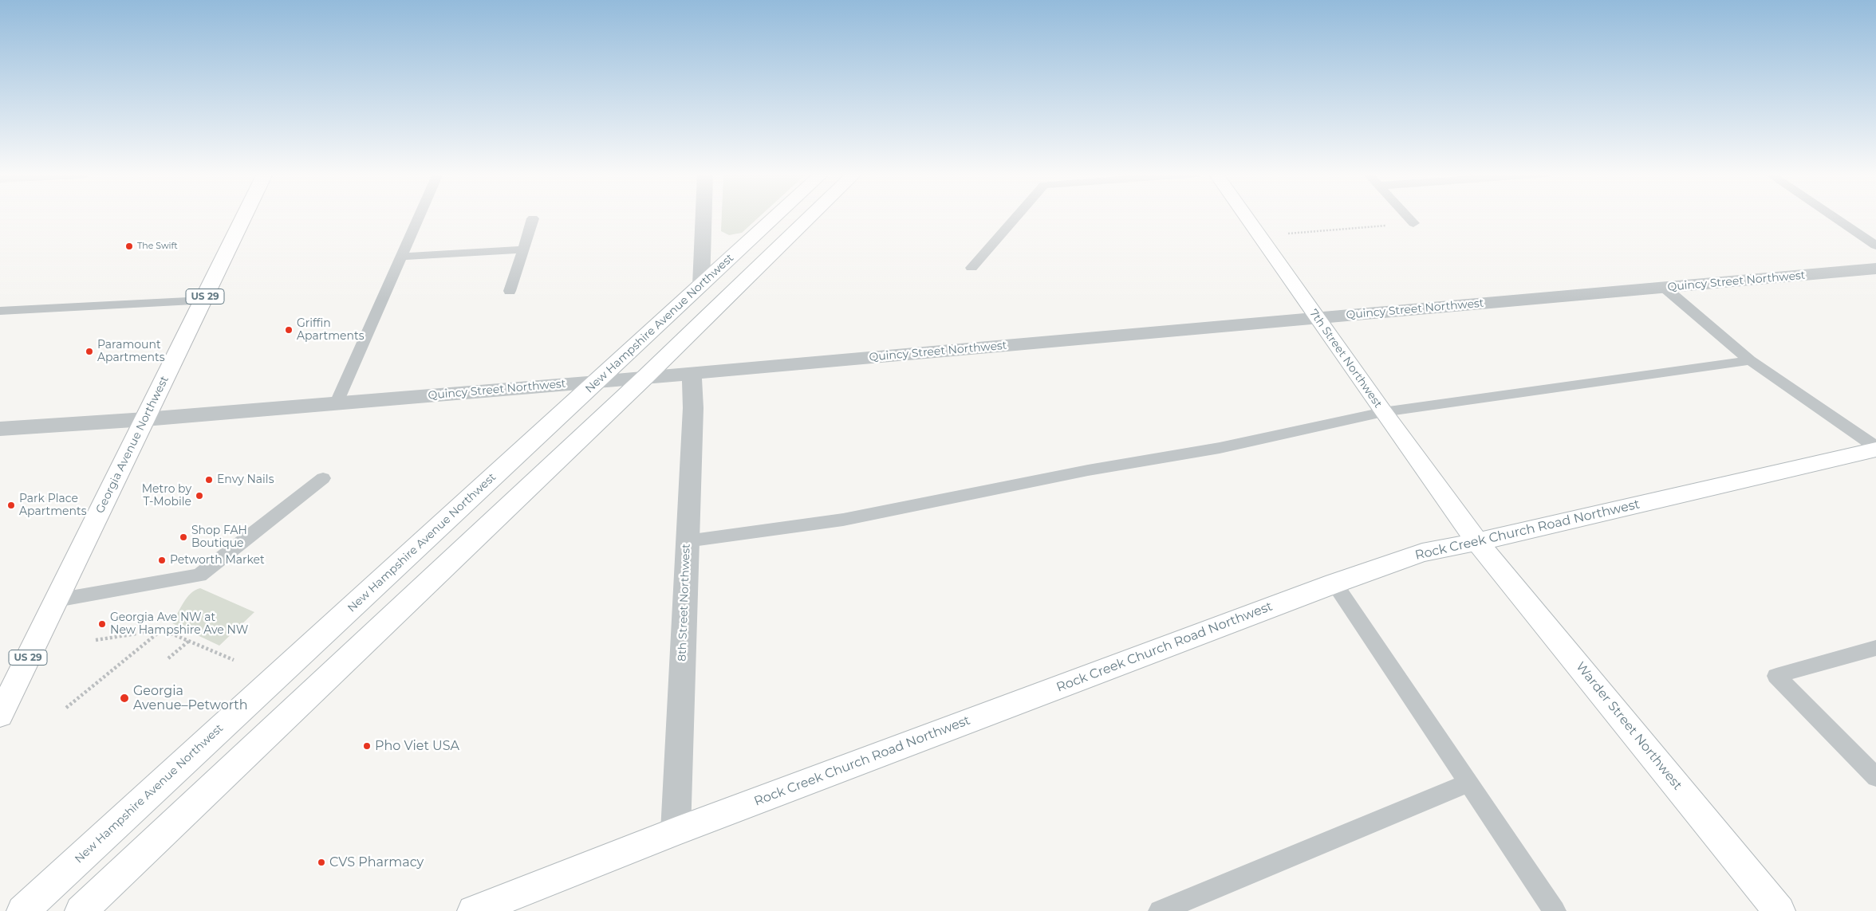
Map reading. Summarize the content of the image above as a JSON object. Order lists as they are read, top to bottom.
{
  "streets": {
    "main road": [
      "US 29",
      "New Hampshire Avenue Northwest",
      "7th Street Northwest",
      "Georgia Avenue Northwest",
      "Rock Creek Church Road Northwest",
      "Warder Street Northwest"
    ],
    "street": ["Quincy Street Northwest", "8th Street Northwest"]
  },
  "crossings": [
    ["Quincy Street Northwest", "New Hampshire Avenue Northwest"],
    ["Quincy Street Northwest", "7th Street Northwest"],
    ["Quincy Street Northwest", "Georgia Avenue Northwest"],
    ["Quincy Street Northwest", "8th Street Northwest"],
    ["7th Street Northwest", "Rock Creek Church Road Northwest"],
    ["7th Street Northwest", "Warder Street Northwest"],
    ["Rock Creek Church Road Northwest", "8th Street Northwest"],
    ["Rock Creek Church Road Northwest", "Warder Street Northwest"]
  ],
  "places": [
    "The Swift",
    "Griffin Apartments",
    "Paramount Apartments",
    "Envy Nails",
    "Metro by T-Mobile",
    "Park Place Apartments",
    "Shop FAH Boutique",
    "Petworth Market",
    "Georgia Ave NW at New Hampshire Ave NW",
    "Georgia Avenue–Petworth",
    "Pho Viet USA",
    "CVS Pharmacy"
  ]
}
